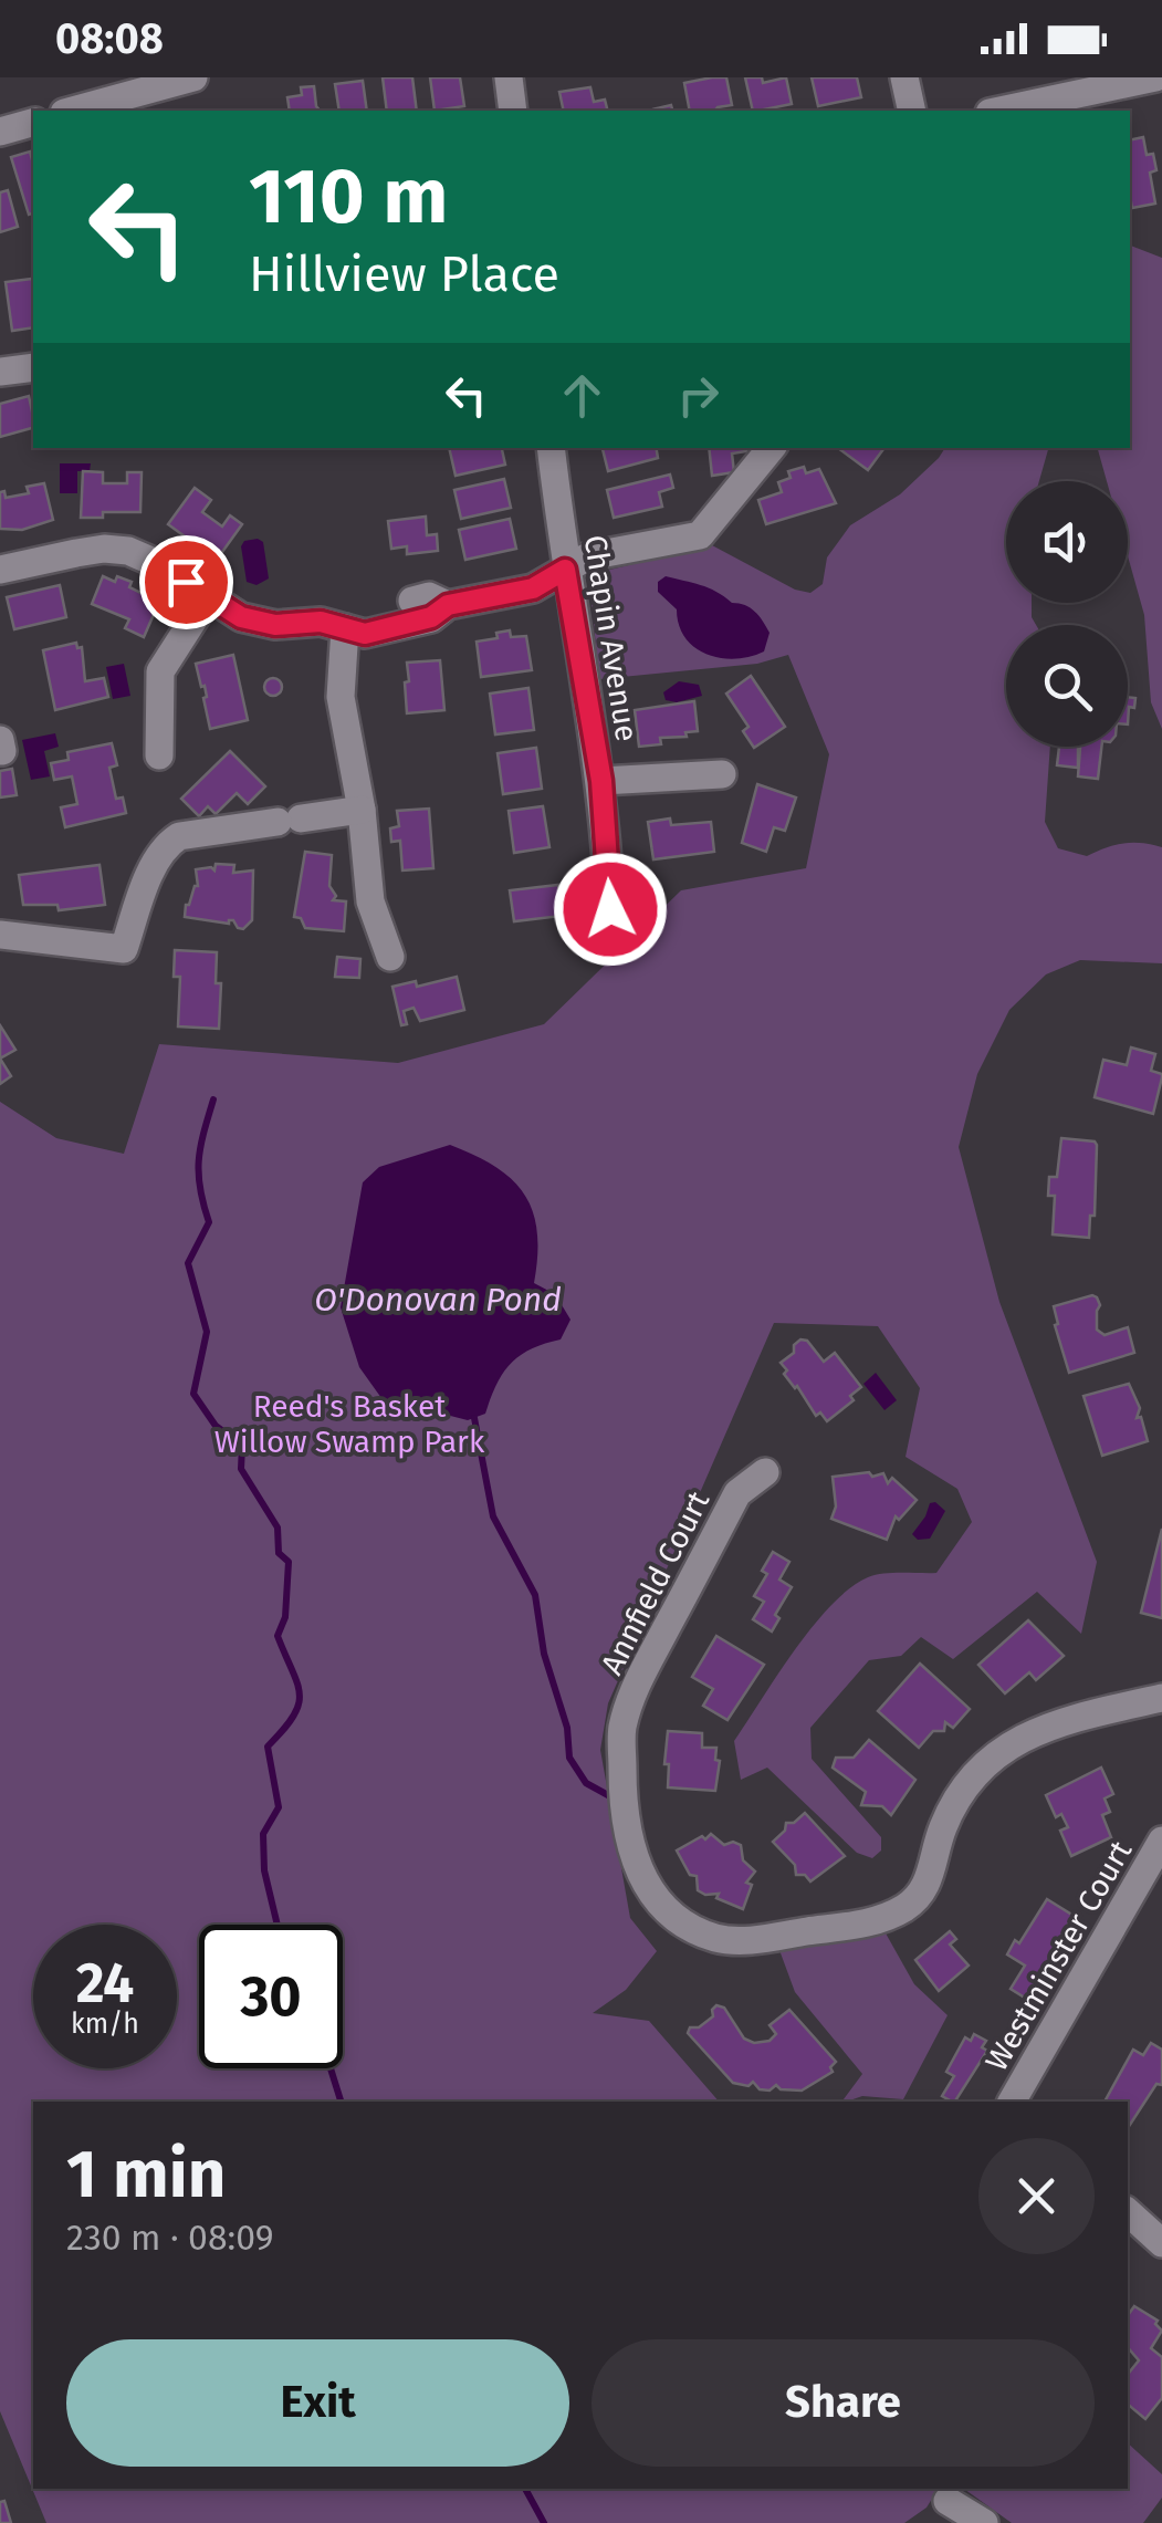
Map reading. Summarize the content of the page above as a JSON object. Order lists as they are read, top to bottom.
{
  "streets": {
    "street": ["Chapin Avenue", "Annfield Court", "Westminster Court"]
  },
  "water": ["O'Donovan Pond"],
  "parks": ["Reed's Basket Willow Swamp Park"],
  "page": {
    "status": "08:08",
    "turn": ["110 m", "Hillview Place"],
    "speed": "24 km/h",
    "limit": "30",
    "heading": ["1 min", "230 m · 08:09"],
    "buttons": ["Exit", "Share"]
  }
}
